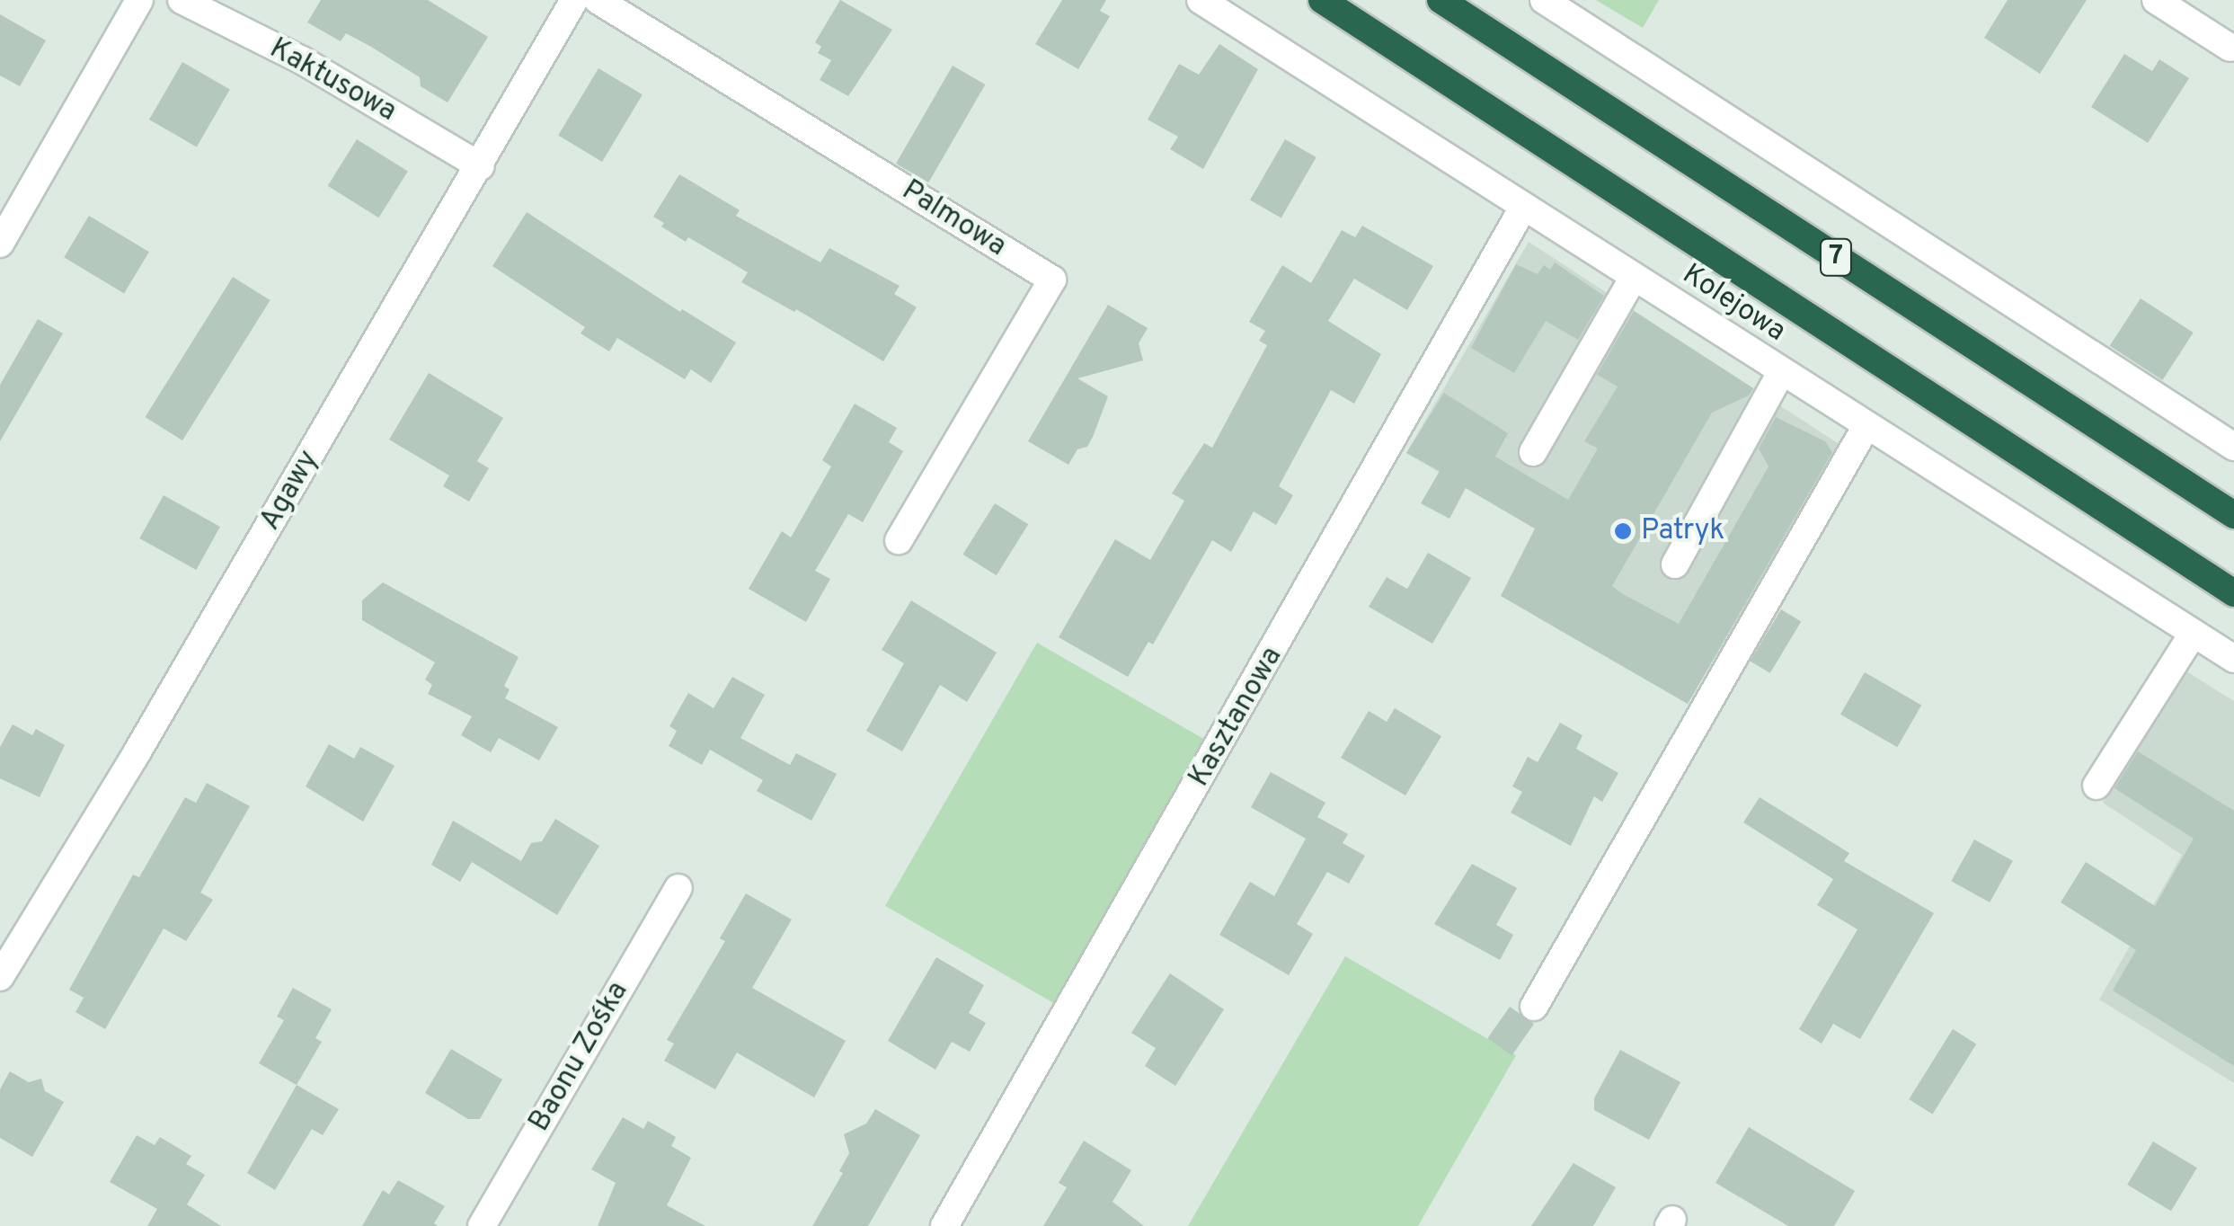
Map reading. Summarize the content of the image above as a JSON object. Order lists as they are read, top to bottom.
{
  "streets": {
    "highway": ["7", "Kolejowa"],
    "street": [
      "Kaktusowa",
      "Palmowa",
      "Agawy",
      "Kasztanowa",
      "Baonu Zośka"
    ]
  },
  "crossings": [
    ["Kaktusowa", "Agawy"],
    ["Kolejowa", "Kasztanowa"]
  ],
  "places": ["Patryk"]
}
